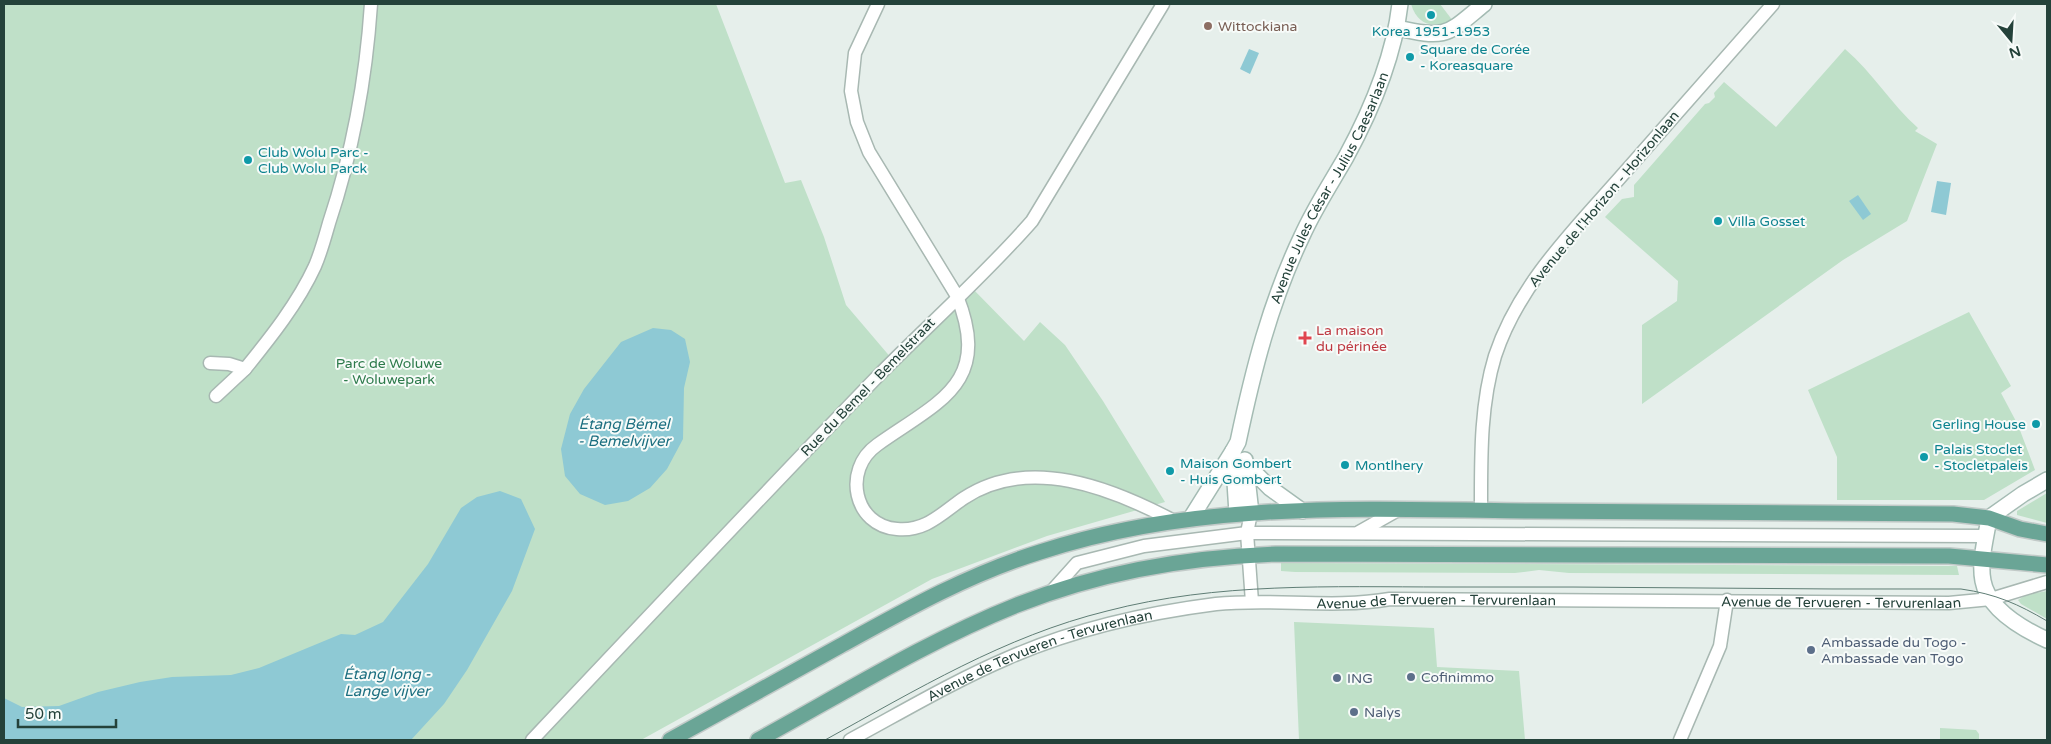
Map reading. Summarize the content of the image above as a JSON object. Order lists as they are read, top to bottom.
{
  "streets": {
    "street": [
      "Avenue Jules César - Julius Caesarlaan",
      "Avenue de l'Horizon - Horizonlaan",
      "Rue du Bemel - Bemelstraat",
      "Avenue de Tervueren - Tervurenlaan"
    ]
  },
  "crossings": [
    ["Avenue Jules César - Julius Caesarlaan", "Avenue de Tervueren - Tervurenlaan"]
  ],
  "water": ["Étang Bémel - Bemelvijver", "Étang long - Lange vijver"],
  "parks": ["Parc de Woluwe - Woluwepark"],
  "places": {
    "other": [
      "Korea 1951-1953",
      "Wittockiana",
      "Square de Corée - Koreasquare",
      "Club Wolu Parc - Club Wolu Parck",
      "Villa Gosset",
      "Gerling House",
      "Palais Stoclet - Stocletpaleis",
      "Montlhery",
      "Maison Gombert - Huis Gombert",
      "Ambassade du Togo - Ambassade van Togo",
      "Cofinimmo",
      "ING",
      "Nalys"
    ],
    "health": ["La maison du périnée"]
  },
  "scale_bar": "50 m",
  "north": "bottom"
}
